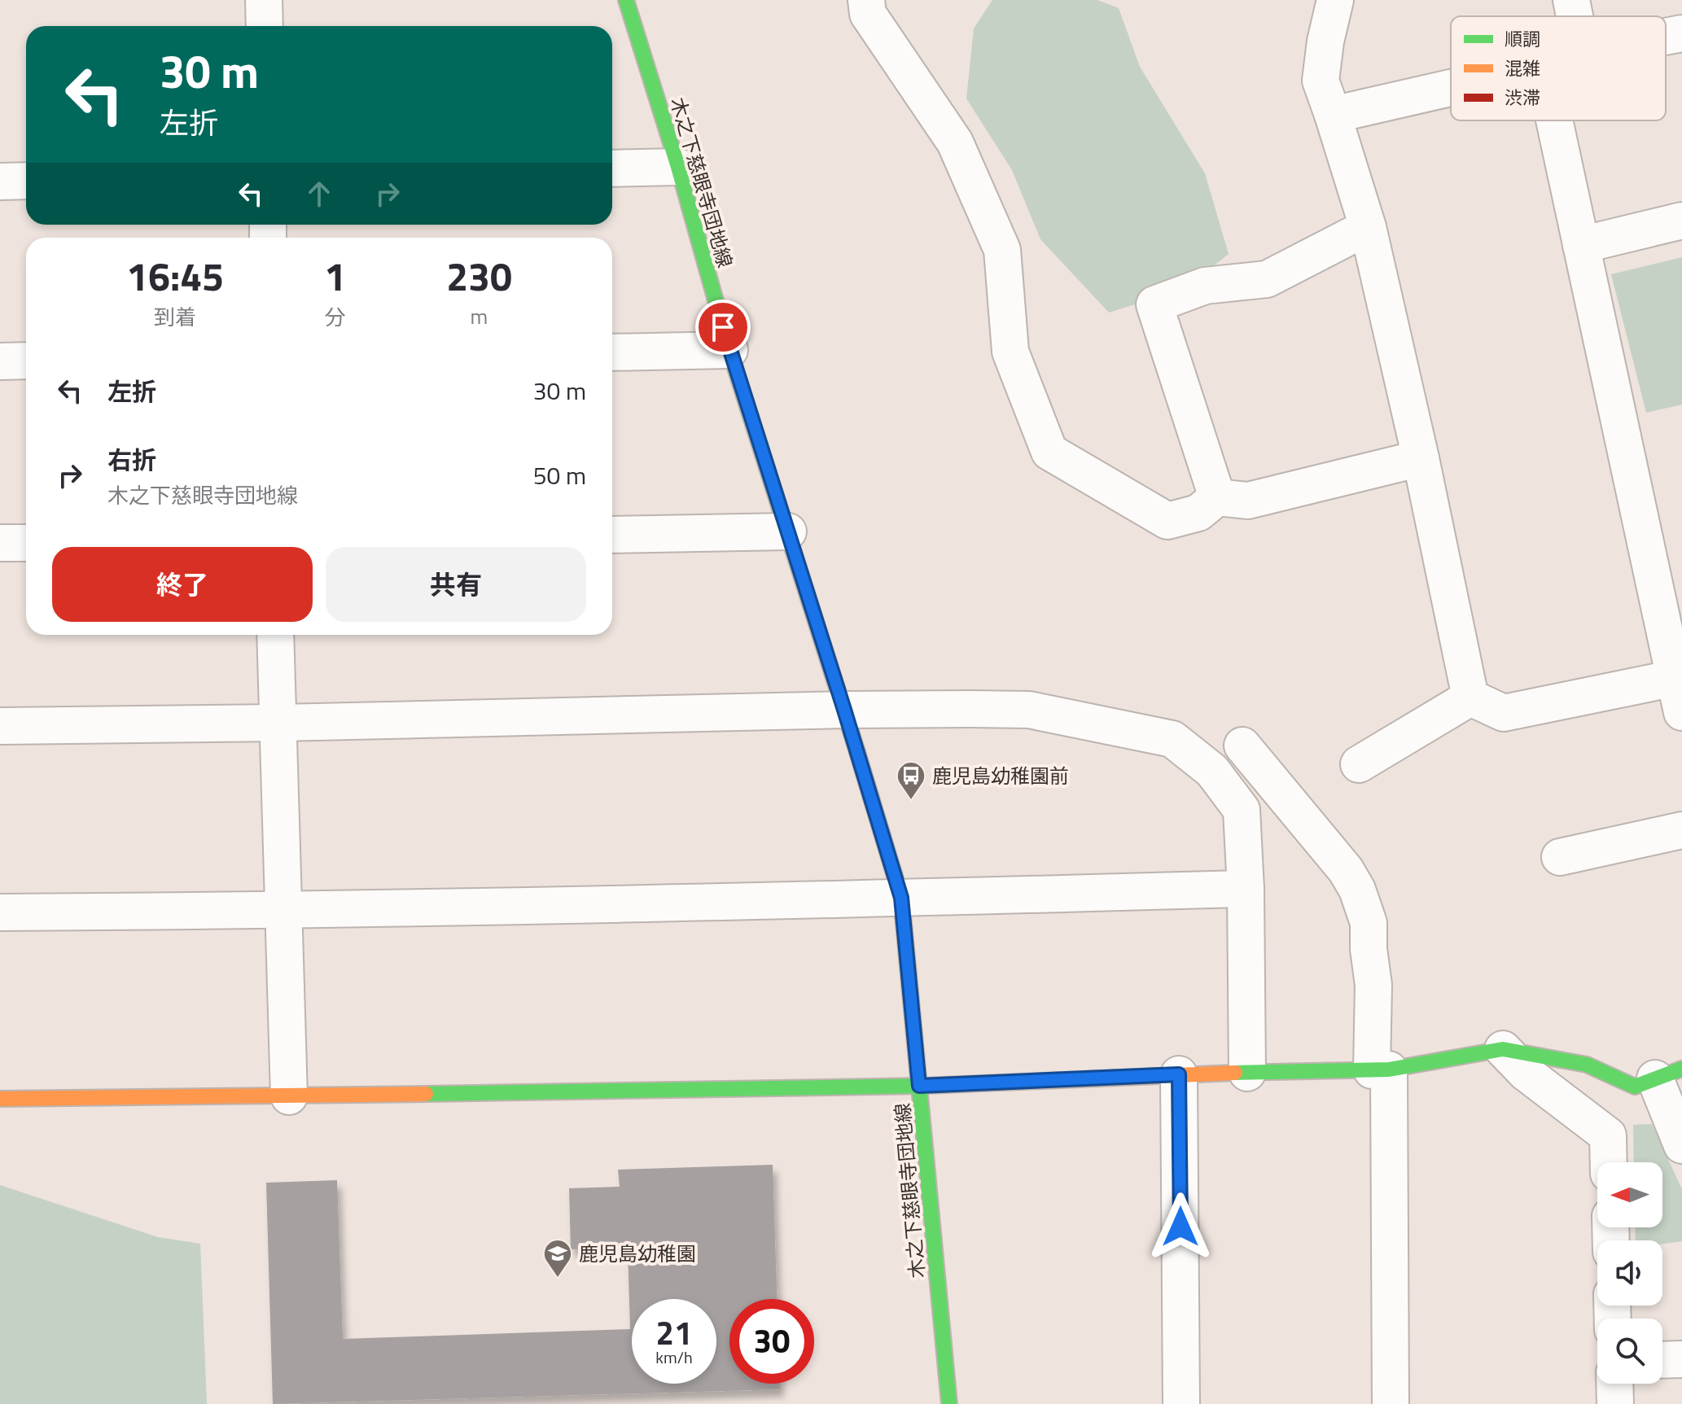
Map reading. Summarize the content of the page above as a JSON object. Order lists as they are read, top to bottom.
{
  "streets": {
    "street": ["木之下慈眼寺団地線"]
  },
  "places": {
    "bus stop": ["鹿児島幼稚園前"],
    "school or university": ["鹿児島幼稚園"]
  },
  "legend": ["順調", "混雑", "渋滞"],
  "north": "left",
  "page": {
    "turn": ["30 m", "左折"],
    "eta": [
      "16:45",
      "到着",
      "1",
      "分",
      "230",
      "m"
    ],
    "list": [
      {
        "name": "左折",
        "value": "30 m"
      },
      {
        "name": "右折",
        "note": "木之下慈眼寺団地線",
        "value": "50 m"
      }
    ],
    "buttons": ["終了", "共有"],
    "speed": "21 km/h",
    "limit": "30"
  }
}
